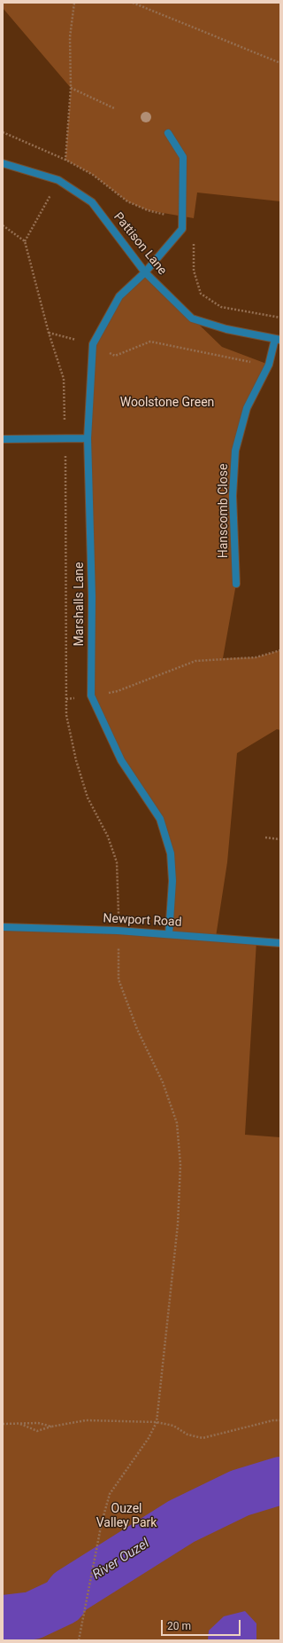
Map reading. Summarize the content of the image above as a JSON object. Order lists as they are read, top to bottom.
{
  "streets": {
    "street": [
      "Pattison Lane",
      "Hanscomb Close",
      "Marshalls Lane",
      "Newport Road"
    ]
  },
  "crossings": [
    ["Pattison Lane", "Hanscomb Close"],
    ["Pattison Lane", "Marshalls Lane"],
    ["Marshalls Lane", "Newport Road"]
  ],
  "water": ["River Ouzel"],
  "parks": ["Woolstone Green", "Ouzel Valley Park"],
  "scale_bar": "20 m"
}
